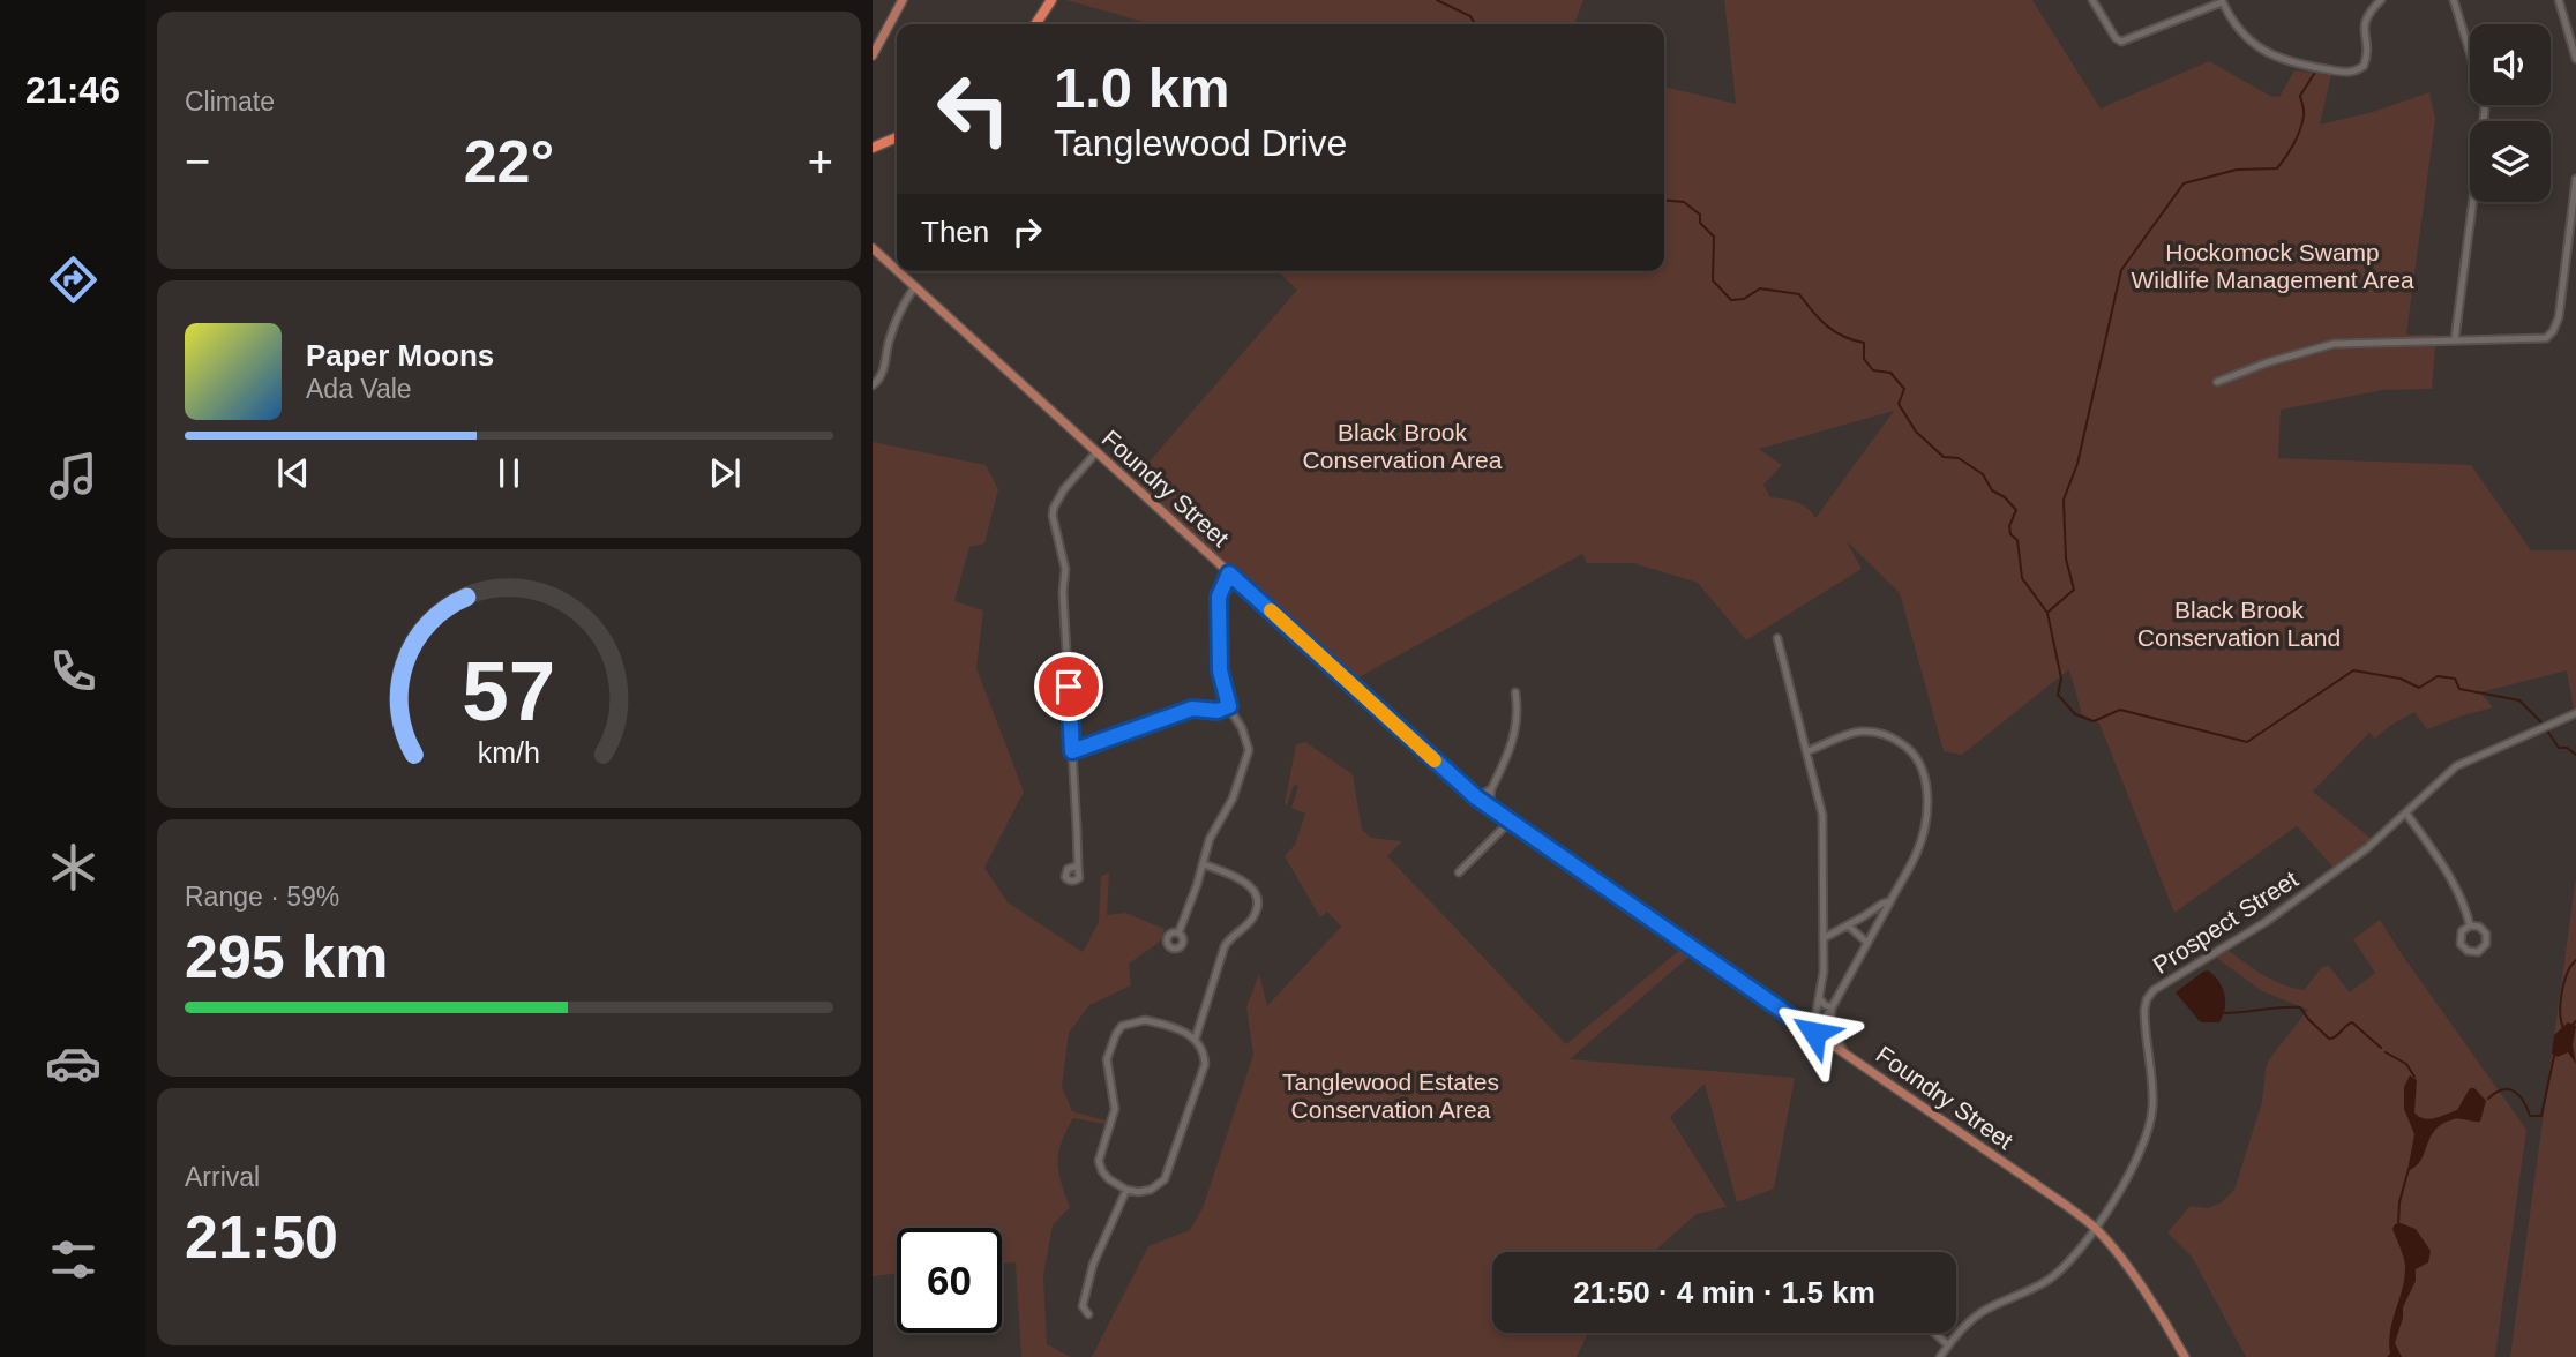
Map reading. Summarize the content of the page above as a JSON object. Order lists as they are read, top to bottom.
{
  "streets": {
    "main road": ["Foundry Street"],
    "street": ["Prospect Street"]
  },
  "crossings": [
    ["Foundry Street", "Prospect Street"]
  ],
  "parks": [
    "Hockomock Swamp Wildlife Management Area",
    "Black Brook Conservation Area",
    "Black Brook Conservation Land",
    "Tanglewood Estates Conservation Area"
  ],
  "page": {
    "tabs": "21:46",
    "tile": [
      "Climate",
      ["Range · 59%", "295 km"],
      ["Arrival", "21:50"]
    ],
    "turn": ["1.0 km", "Tanglewood Drive"],
    "heat": ["−", "22°", "+"],
    "then": "Then",
    "song": ["Paper Moons", "Ada Vale"],
    "limit": "60",
    "trip": "21:50 · 4 min · 1.5 km",
    "gauge": ["57", "km/h"]
  }
}
